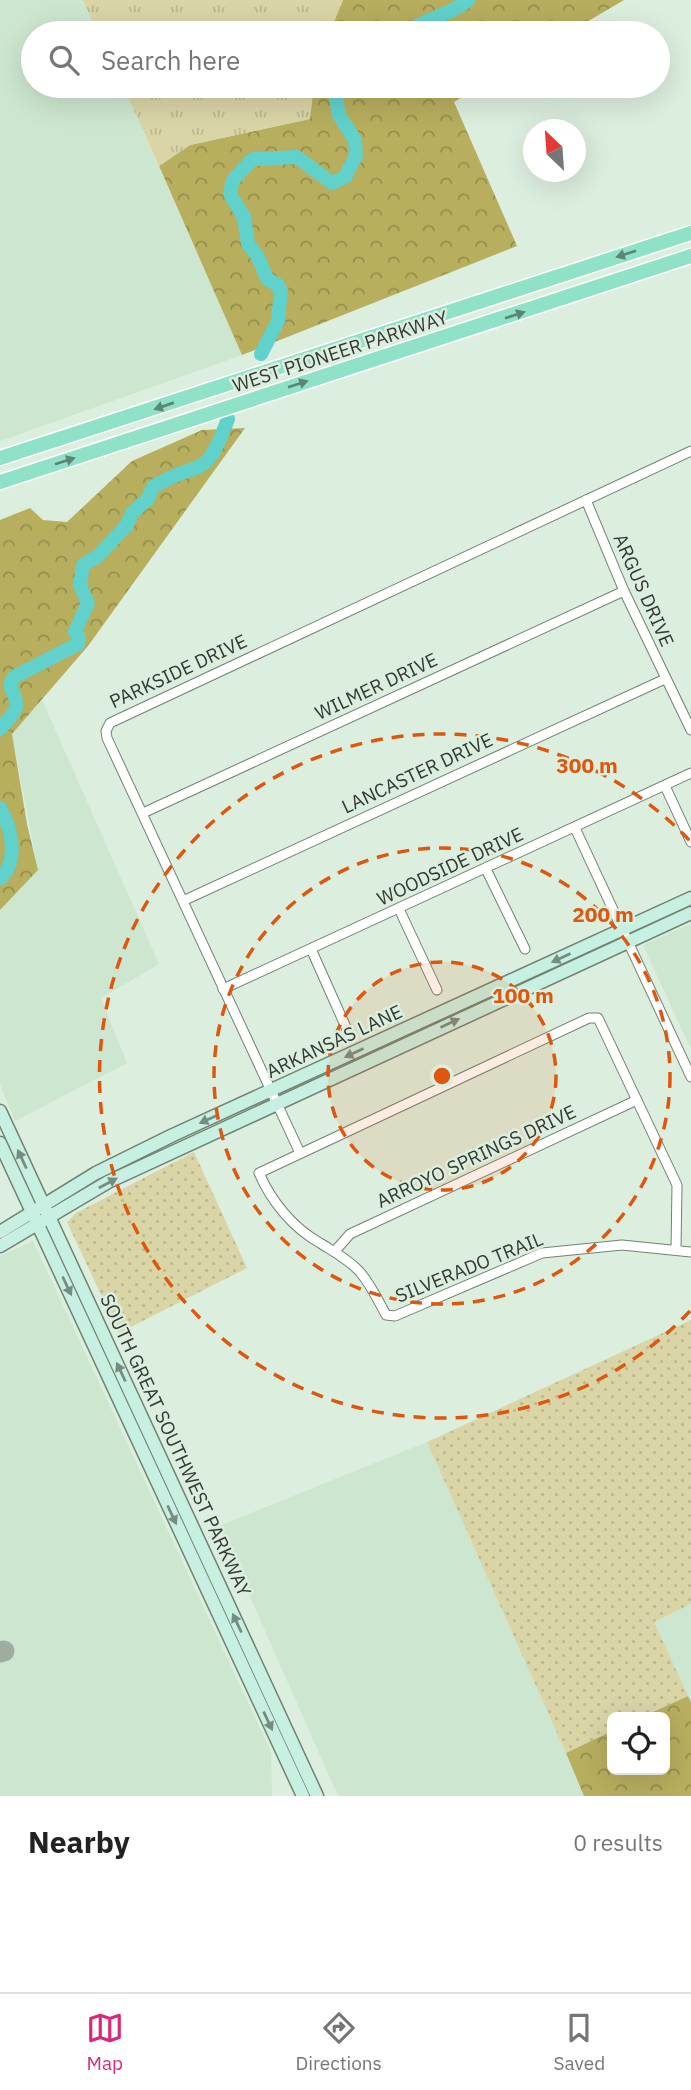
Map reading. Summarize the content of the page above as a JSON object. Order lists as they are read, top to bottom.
{
  "streets": {
    "main road": ["WEST PIONEER PARKWAY", "ARKANSAS LANE", "SOUTH GREAT SOUTHWEST PARKWAY"],
    "street": [
      "ARGUS DRIVE",
      "PARKSIDE DRIVE",
      "WILMER DRIVE",
      "LANCASTER DRIVE",
      "WOODSIDE DRIVE",
      "ARROYO SPRINGS DRIVE",
      "SILVERADO TRAIL"
    ]
  },
  "crossings": [
    ["ARGUS DRIVE", "PARKSIDE DRIVE"],
    ["ARGUS DRIVE", "WILMER DRIVE"],
    ["ARGUS DRIVE", "LANCASTER DRIVE"],
    ["PARKSIDE DRIVE", "WILMER DRIVE"],
    ["PARKSIDE DRIVE", "LANCASTER DRIVE"],
    ["PARKSIDE DRIVE", "WOODSIDE DRIVE"],
    ["PARKSIDE DRIVE", "ARKANSAS LANE"],
    ["ARKANSAS LANE", "SOUTH GREAT SOUTHWEST PARKWAY"],
    ["ARROYO SPRINGS DRIVE", "SILVERADO TRAIL"]
  ],
  "north": "top left",
  "page": {
    "search": "Search here",
    "heading": ["Nearby", "0 results"],
    "nav": ["Map", "Directions", "Saved"]
  },
  "rings": ["300 m", "200 m", "100 m"]
}
